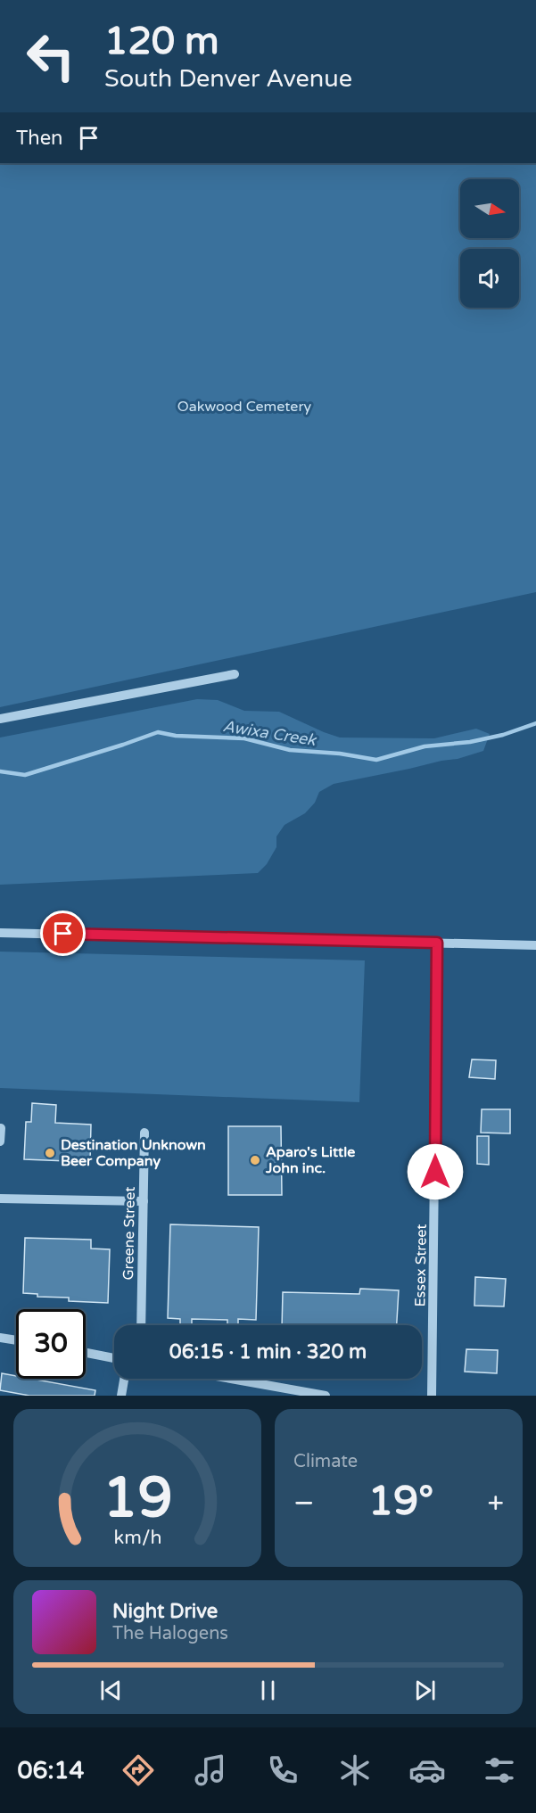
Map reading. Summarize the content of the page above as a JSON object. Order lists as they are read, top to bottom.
{
  "streets": {
    "street": ["Greene Street", "Essex Street"]
  },
  "water": ["Awixa Creek"],
  "parks": ["Oakwood Cemetery"],
  "places": ["Destination Unknown Beer Company", "Aparo's Little John inc."],
  "north": "right",
  "page": {
    "turn": ["120 m", "South Denver Avenue"],
    "then": "Then",
    "limit": "30",
    "trip": "06:15 · 1 min · 320 m",
    "tile": "Climate",
    "heat": ["−", "19°", "+"],
    "song": ["Night Drive", "The Halogens"],
    "tabs": "06:14",
    "gauge": ["19", "km/h"]
  }
}
